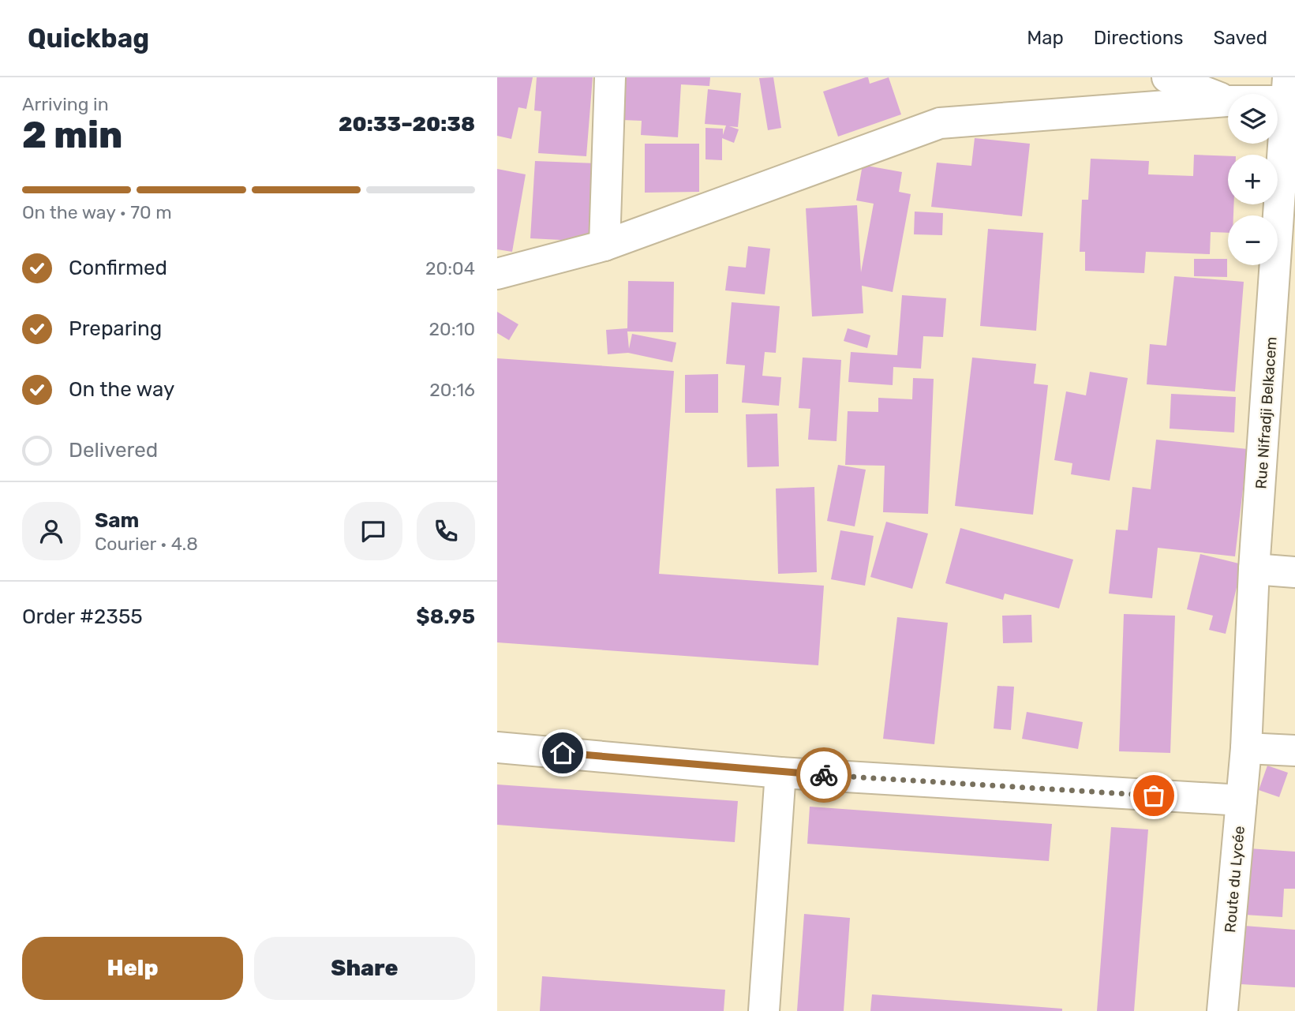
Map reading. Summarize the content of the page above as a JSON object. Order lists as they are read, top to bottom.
{
  "streets": {
    "street": ["Rue Nifradji Belkacem", "Route du Lycée"]
  },
  "crossings": [
    ["Rue Nifradji Belkacem", "Route du Lycée"]
  ],
  "page": {
    "header": "Quickbag",
    "nav": ["Map", "Directions", "Saved"],
    "heading": ["2 min", "Arriving in", "20:33–20:38"],
    "panel": [
      "Sam",
      "Courier · 4.8",
      "Order #2355",
      "$8.95"
    ],
    "map_buttons": ["+", "−"],
    "bar": "On the way · 70 m",
    "list": [
      ["Confirmed", "20:04"],
      ["Preparing", "20:10"],
      ["On the way", "20:16"],
      "Delivered"
    ],
    "buttons": ["Help", "Share"]
  }
}
